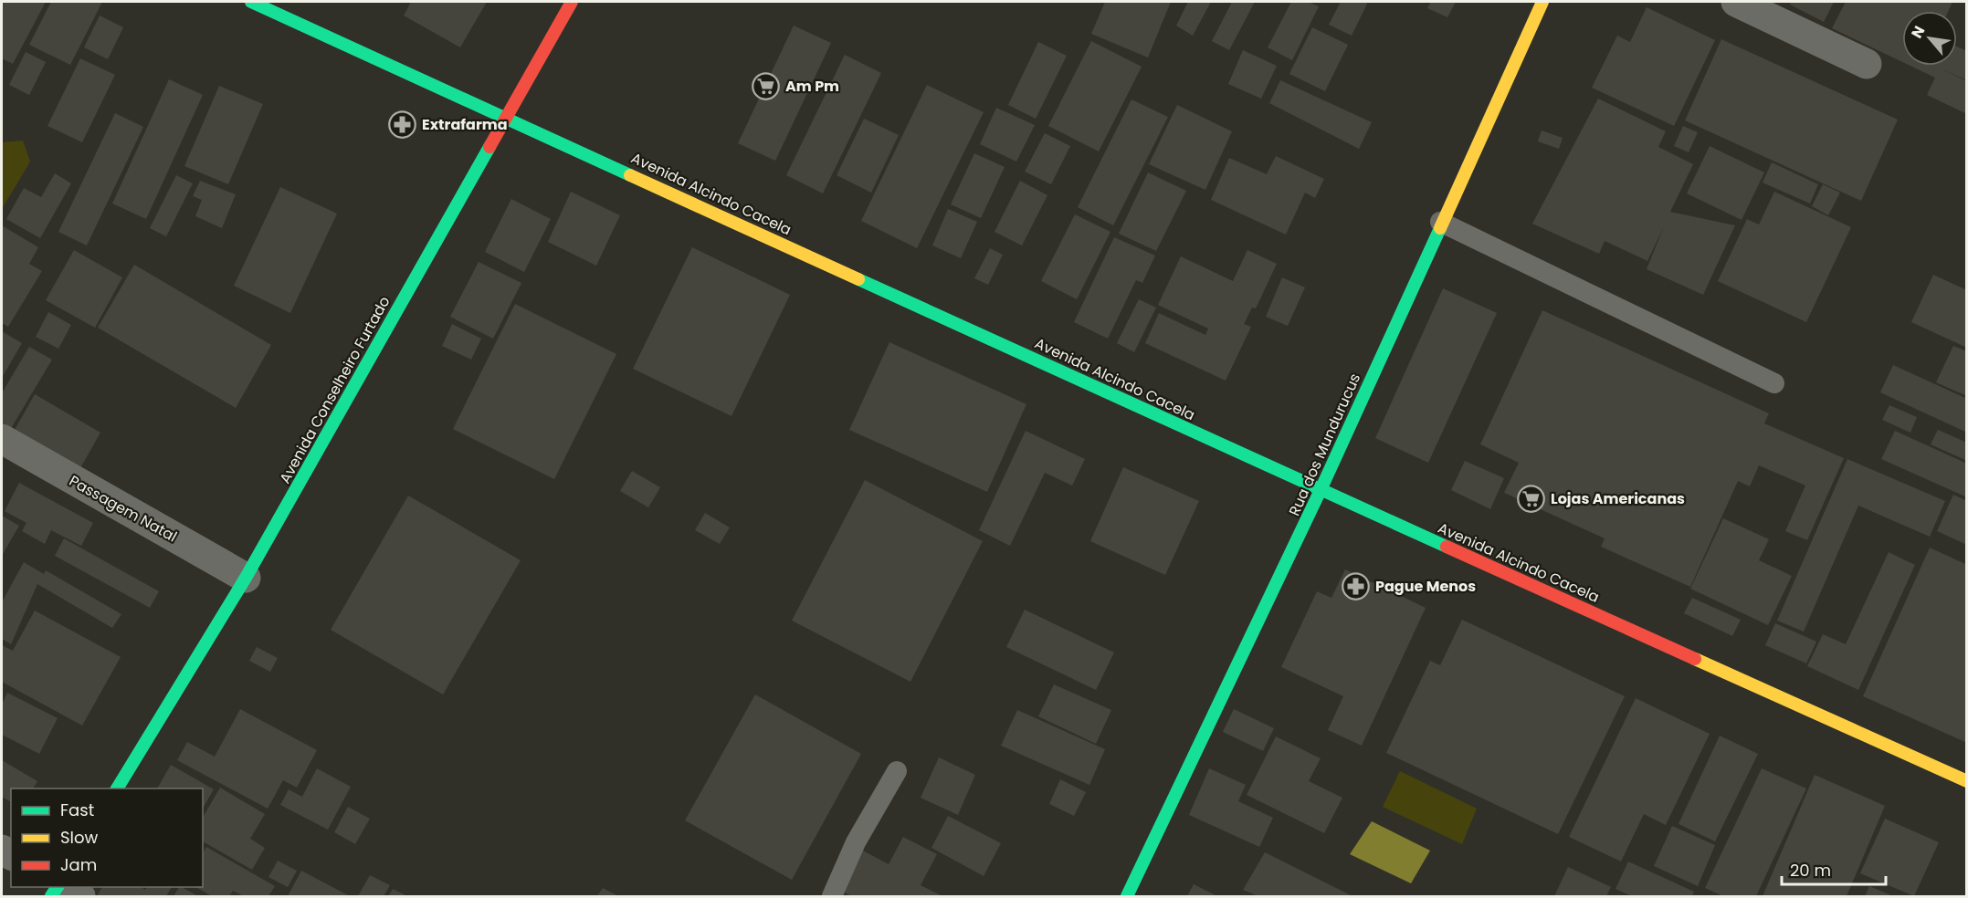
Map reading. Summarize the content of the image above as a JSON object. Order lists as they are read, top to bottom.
{
  "streets": {
    "main road": ["Avenida Alcindo Cacela", "Avenida Conselheiro Furtado", "Rua dos Mundurucus"],
    "street": ["Passagem Natal"]
  },
  "crossings": [
    ["Avenida Alcindo Cacela", "Avenida Conselheiro Furtado"],
    ["Avenida Alcindo Cacela", "Rua dos Mundurucus"],
    ["Avenida Conselheiro Furtado", "Passagem Natal"]
  ],
  "places": {
    "supermarket": ["Am Pm", "Lojas Americanas"],
    "pharmacy": ["Extrafarma", "Pague Menos"]
  },
  "legend": ["Fast", "Slow", "Jam"],
  "scale_bar": "20 m",
  "north": "top left"
}
